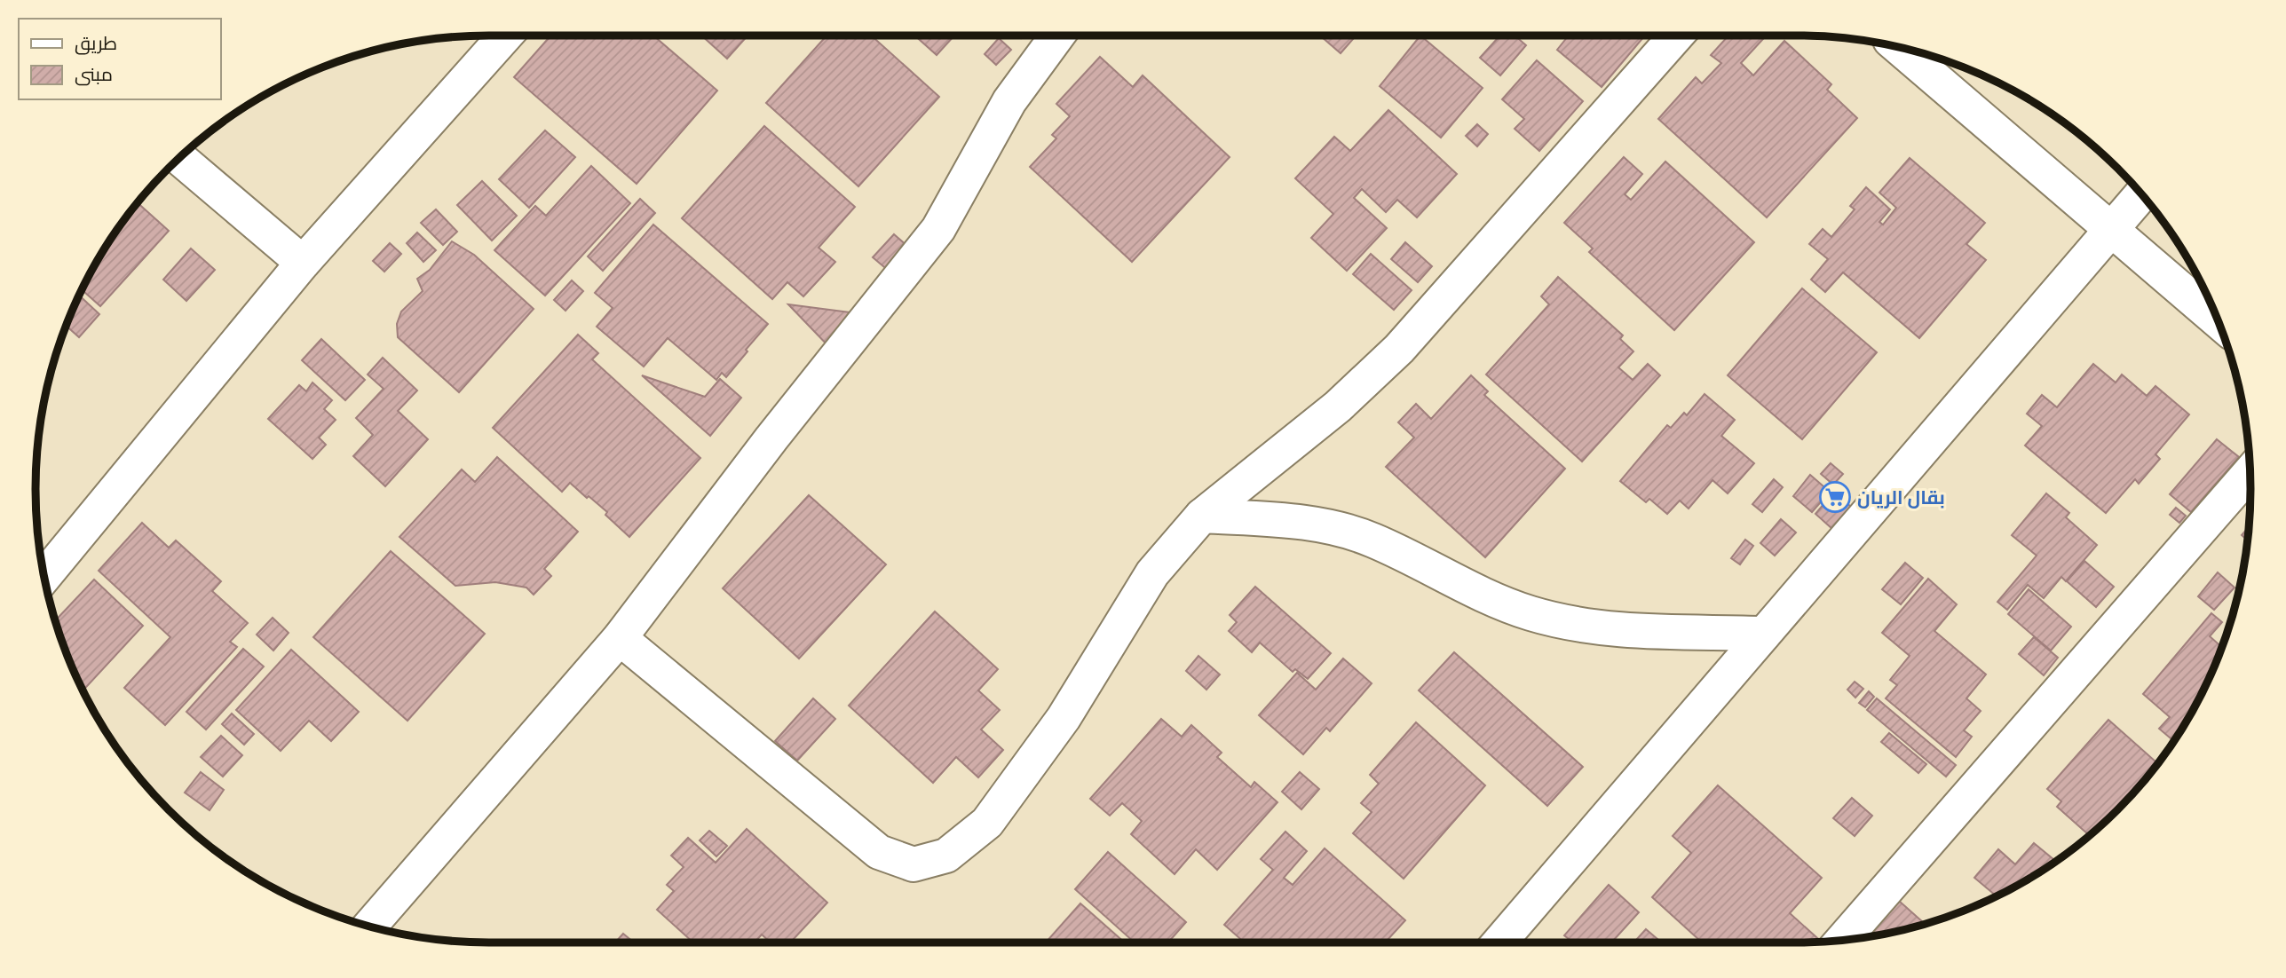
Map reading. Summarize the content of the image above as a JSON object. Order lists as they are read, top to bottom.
{
  "places": {
    "supermarket": ["بقال الريان"]
  },
  "legend": ["طريق", "مبنى"]
}
